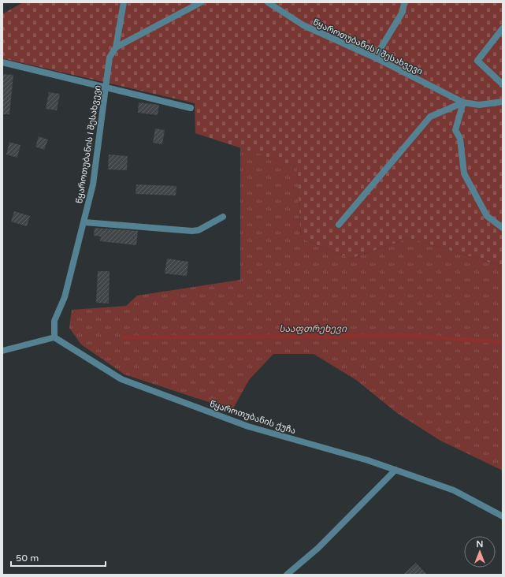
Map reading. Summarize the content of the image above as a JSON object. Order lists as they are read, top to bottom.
{
  "streets": {
    "street": ["წყაროთუბანის I შესახვევი", "წყაროთუბანის ქუჩა"]
  },
  "crossings": [
    ["წყაროთუბანის I შესახვევი", "წყაროთუბანის ქუჩა"]
  ],
  "water": ["სააფთრეხევი"],
  "scale_bar": "50 m",
  "north": "top"
}
